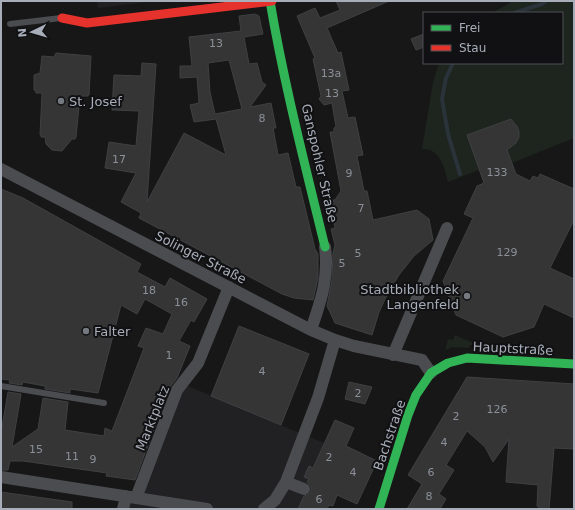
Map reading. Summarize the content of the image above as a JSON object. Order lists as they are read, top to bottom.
{
  "streets": {
    "street": [
      "Ganspohler Straße",
      "Solinger Straße",
      "Hauptstraße",
      "Marktplatz",
      "Bachstraße"
    ]
  },
  "crossings": [
    ["Ganspohler Straße", "Solinger Straße"],
    ["Solinger Straße", "Hauptstraße"],
    ["Solinger Straße", "Marktplatz"],
    ["Solinger Straße", "Bachstraße"],
    ["Hauptstraße", "Bachstraße"]
  ],
  "places": ["St. Josef", "Stadtbibliothek Langenfeld", "Falter"],
  "house_numbers": [
    "13",
    "13a",
    "13",
    "8",
    "17",
    "133",
    "9",
    "7",
    "129",
    "5",
    "5",
    "18",
    "16",
    "1",
    "4",
    "2",
    "126",
    "2",
    "4",
    "15",
    "11",
    "2",
    "9",
    "4",
    "6",
    "8",
    "6"
  ],
  "legend": ["Frei", "Stau"],
  "north": "left"
}
